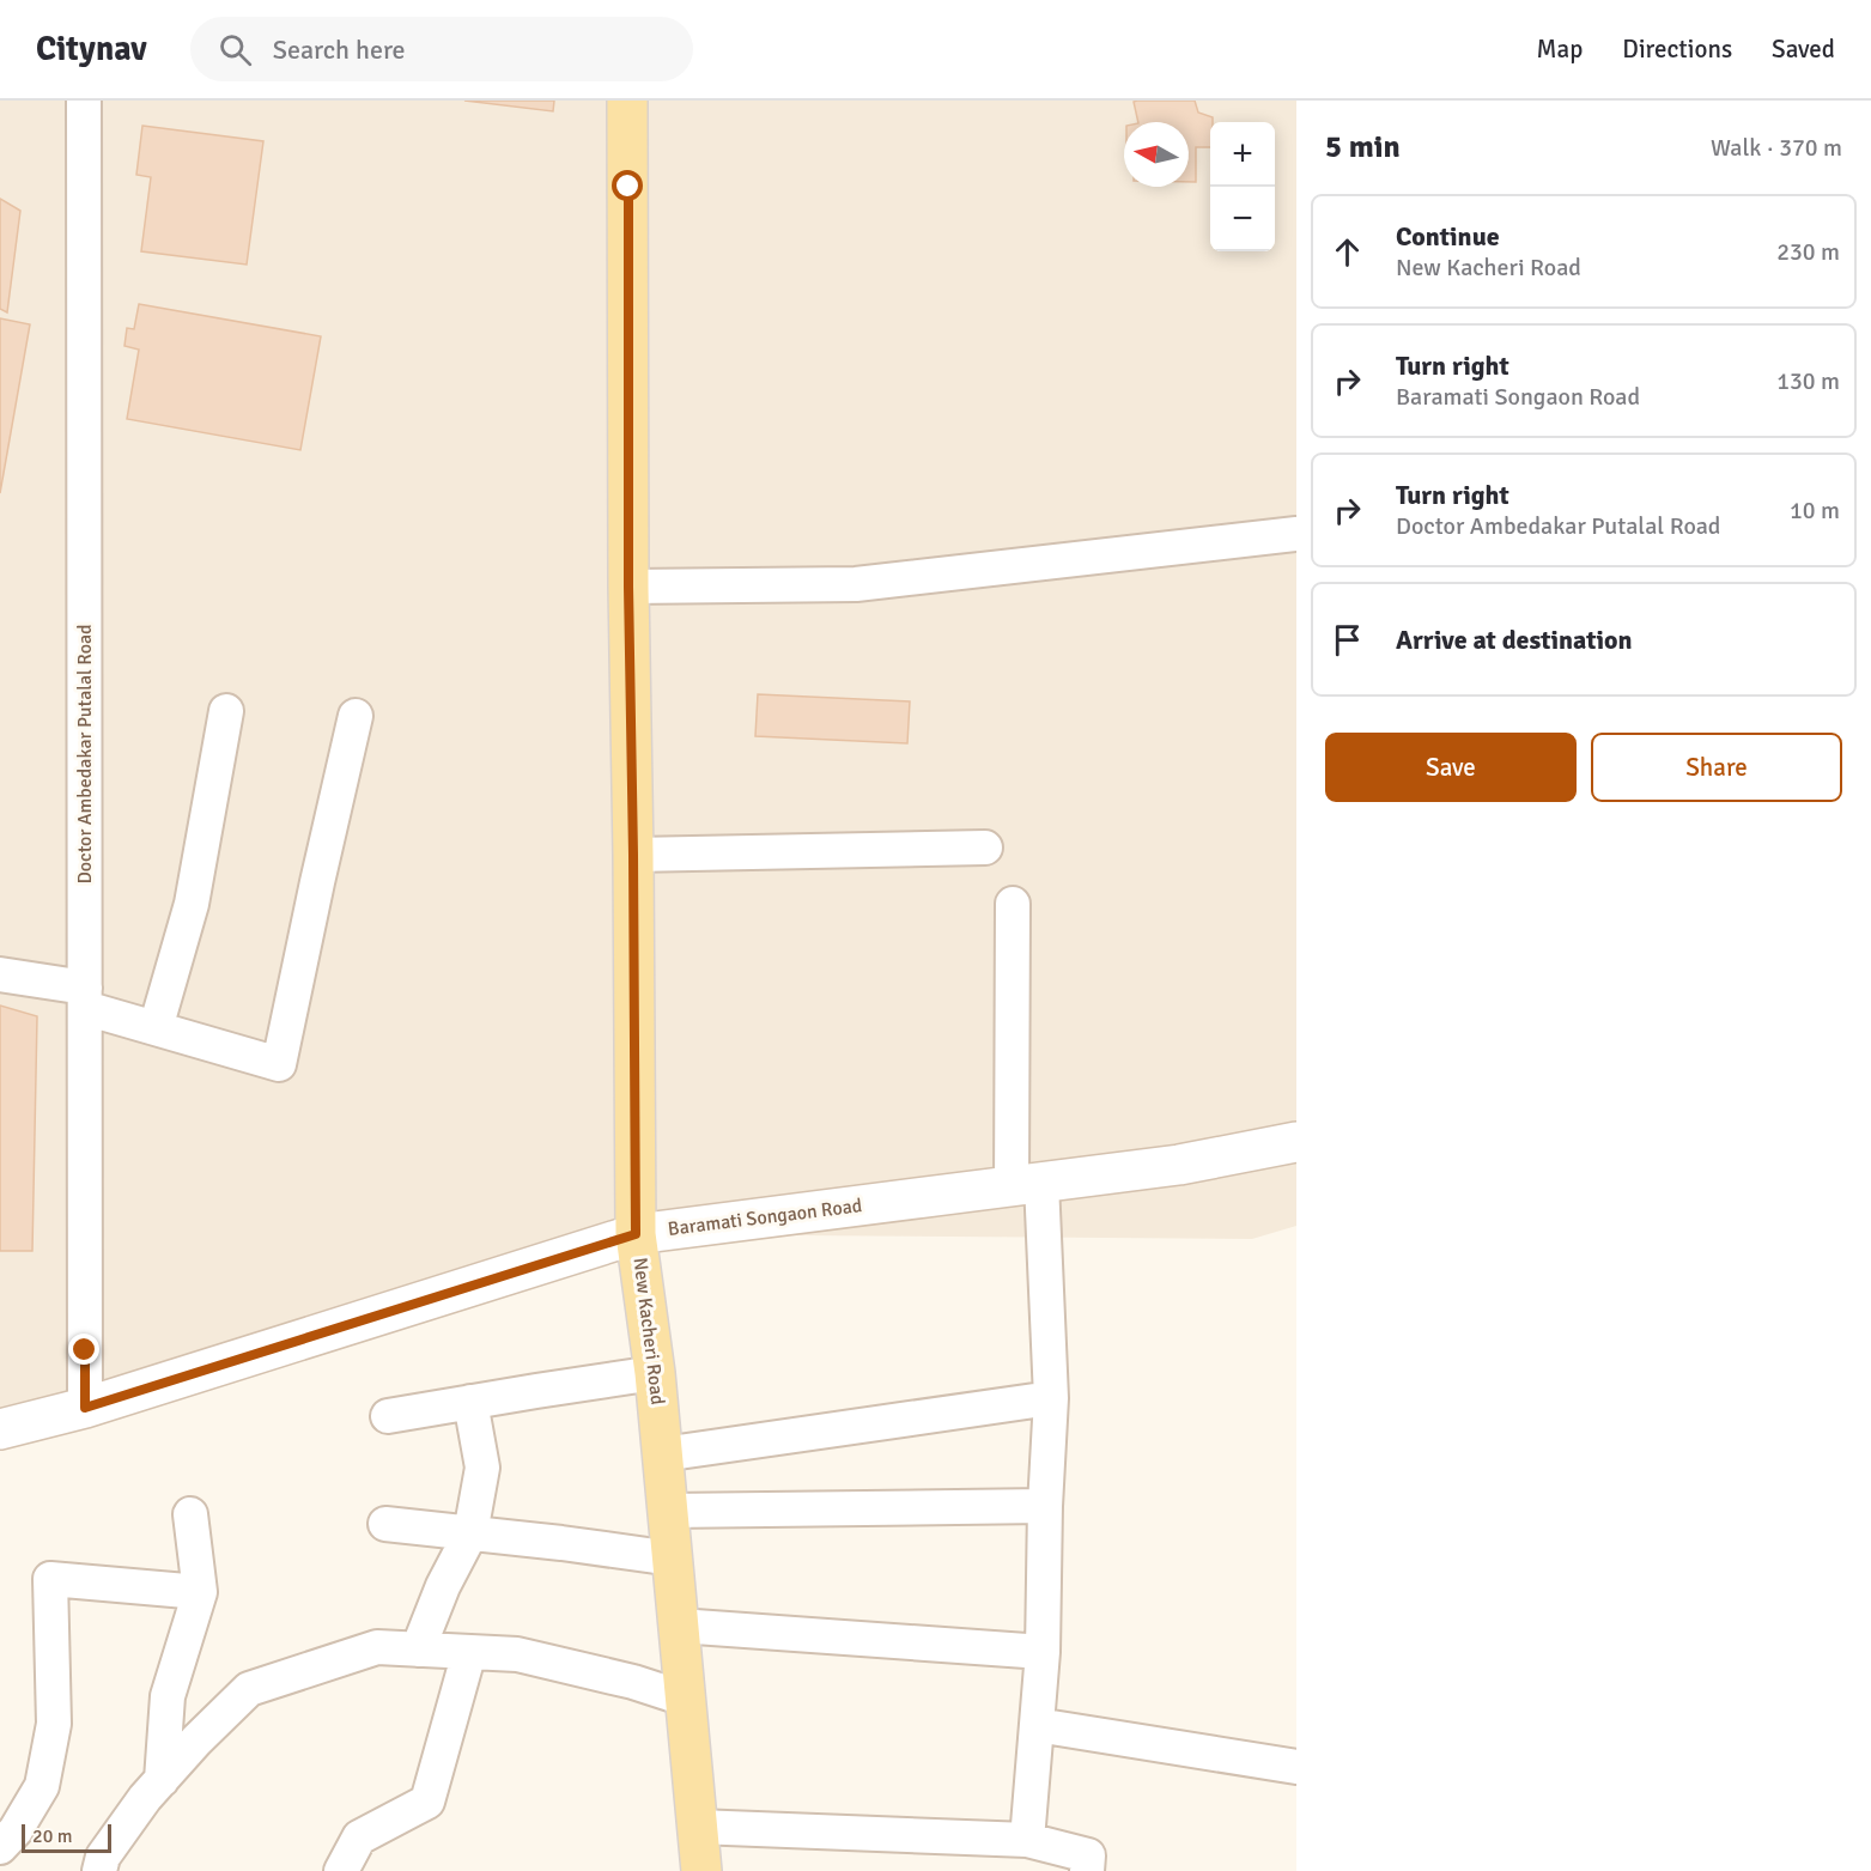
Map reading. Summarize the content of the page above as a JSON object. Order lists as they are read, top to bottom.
{
  "streets": {
    "main road": ["Baramati Songaon Road", "New Kacheri Road"],
    "street": ["Doctor Ambedakar Putalal Road"]
  },
  "crossings": [
    ["Doctor Ambedakar Putalal Road", "Baramati Songaon Road"],
    ["Baramati Songaon Road", "New Kacheri Road"]
  ],
  "scale_bar": "20 m",
  "north": "left",
  "page": {
    "header": "Citynav",
    "search": "Search here",
    "nav": ["Map", "Directions", "Saved"],
    "heading": ["5 min", "Walk · 370 m"],
    "map_buttons": ["+", "−"],
    "list": [
      ["Continue", "New Kacheri Road", "230 m"],
      ["Turn right", "Baramati Songaon Road", "130 m"],
      ["Turn right", "Doctor Ambedakar Putalal Road", "10 m"],
      "Arrive at destination"
    ],
    "buttons": ["Save", "Share"],
    "scale": "20 m"
  }
}
